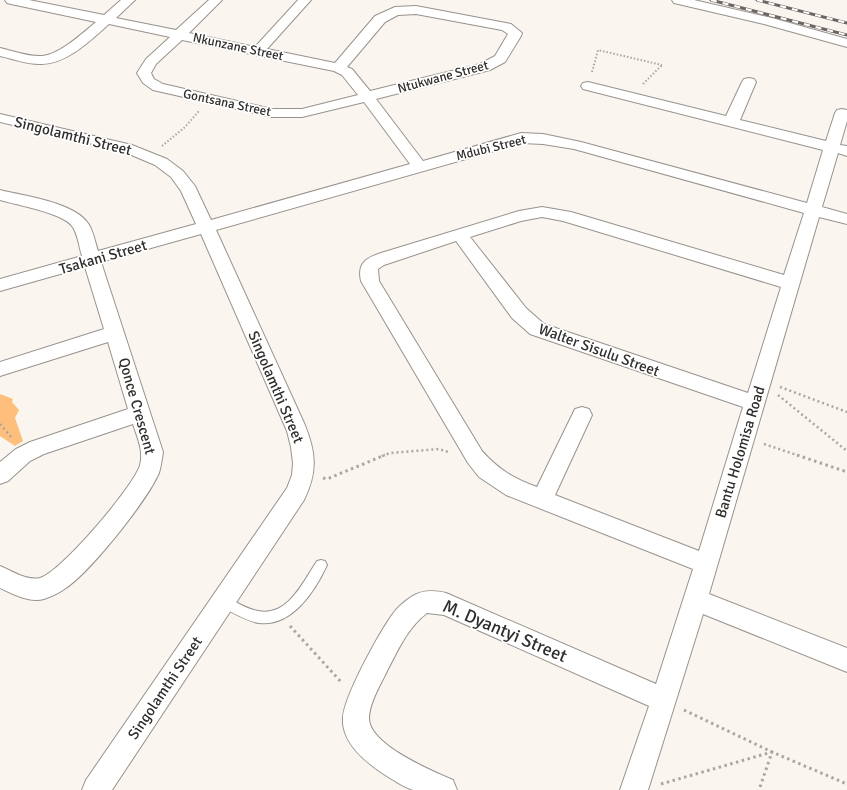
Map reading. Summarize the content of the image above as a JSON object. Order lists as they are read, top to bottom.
{
  "streets": {
    "street": [
      "Nkunzane Street",
      "Ntukwane Street",
      "Gontsana Street",
      "Singolamthi Street",
      "Mdubi Street",
      "Tsakani Street",
      "Walter Sisulu Street",
      "Qonce Crescent",
      "Bantu Holomisa Road",
      "M. Dyantyi Street"
    ]
  },
  "crossings": [
    ["Nkunzane Street", "Ntukwane Street"],
    ["Nkunzane Street", "Gontsana Street"],
    ["Nkunzane Street", "Mdubi Street"],
    ["Ntukwane Street", "Gontsana Street"],
    ["Singolamthi Street", "Mdubi Street"],
    ["Singolamthi Street", "Tsakani Street"],
    ["Mdubi Street", "Tsakani Street"],
    ["Mdubi Street", "Bantu Holomisa Road"],
    ["Tsakani Street", "Qonce Crescent"],
    ["Walter Sisulu Street", "Bantu Holomisa Road"],
    ["Bantu Holomisa Road", "M. Dyantyi Street"]
  ]
}
